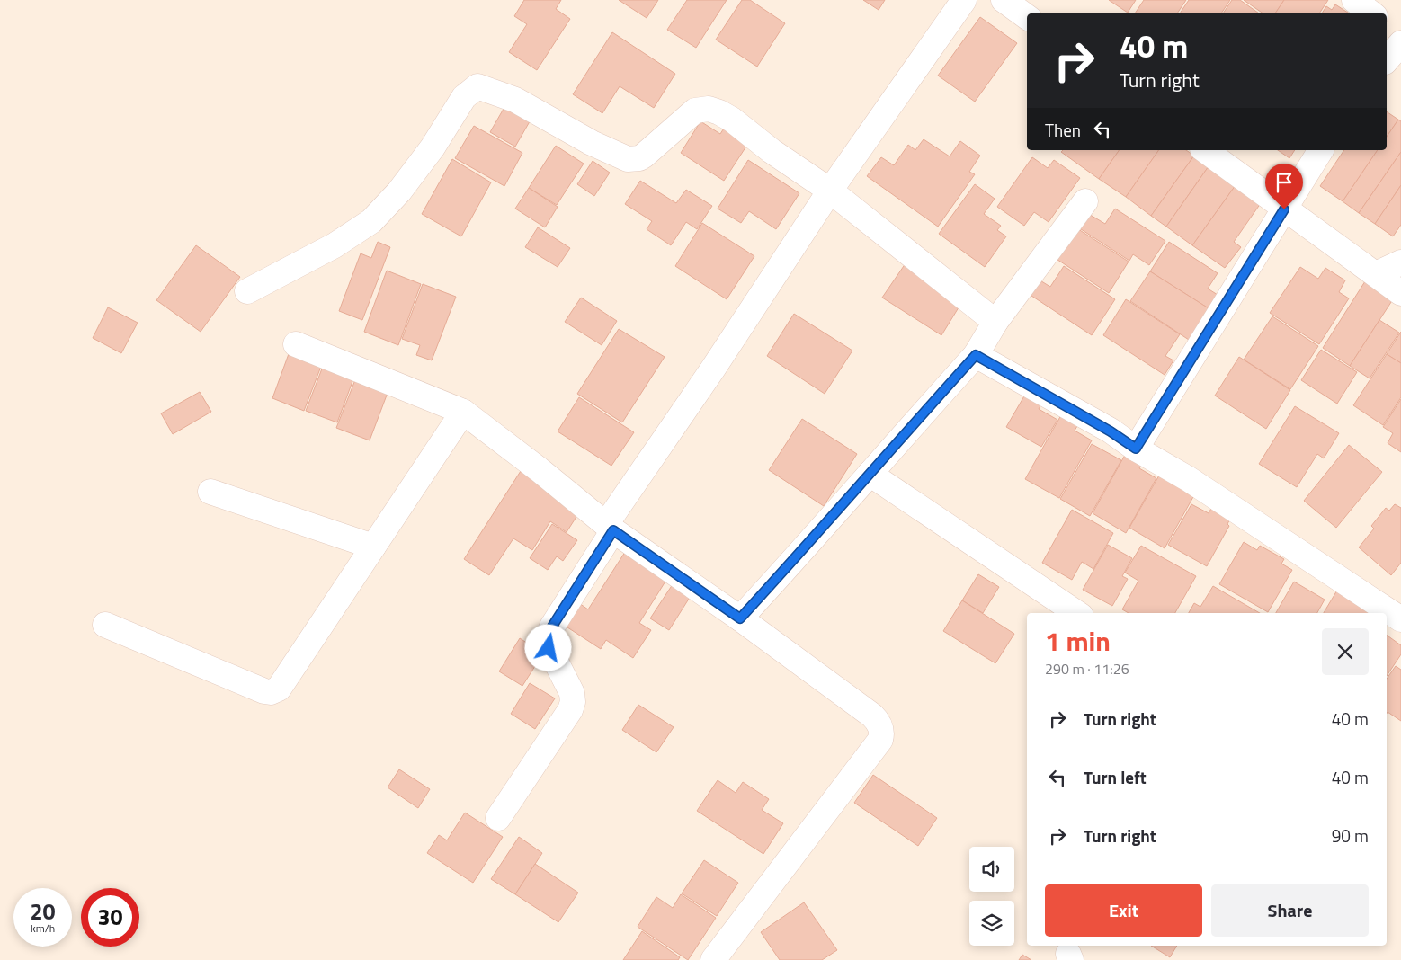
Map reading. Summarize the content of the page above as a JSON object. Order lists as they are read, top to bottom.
{
  "page": {
    "turn": ["40 m", "Turn right"],
    "then": "Then",
    "heading": ["1 min", "290 m · 11:26"],
    "list": [
      {
        "name": "Turn right",
        "value": "40 m"
      },
      {
        "name": "Turn left",
        "value": "40 m"
      },
      {
        "name": "Turn right",
        "value": "90 m"
      }
    ],
    "buttons": ["Exit", "Share"],
    "speed": "20 km/h",
    "limit": "30"
  }
}
